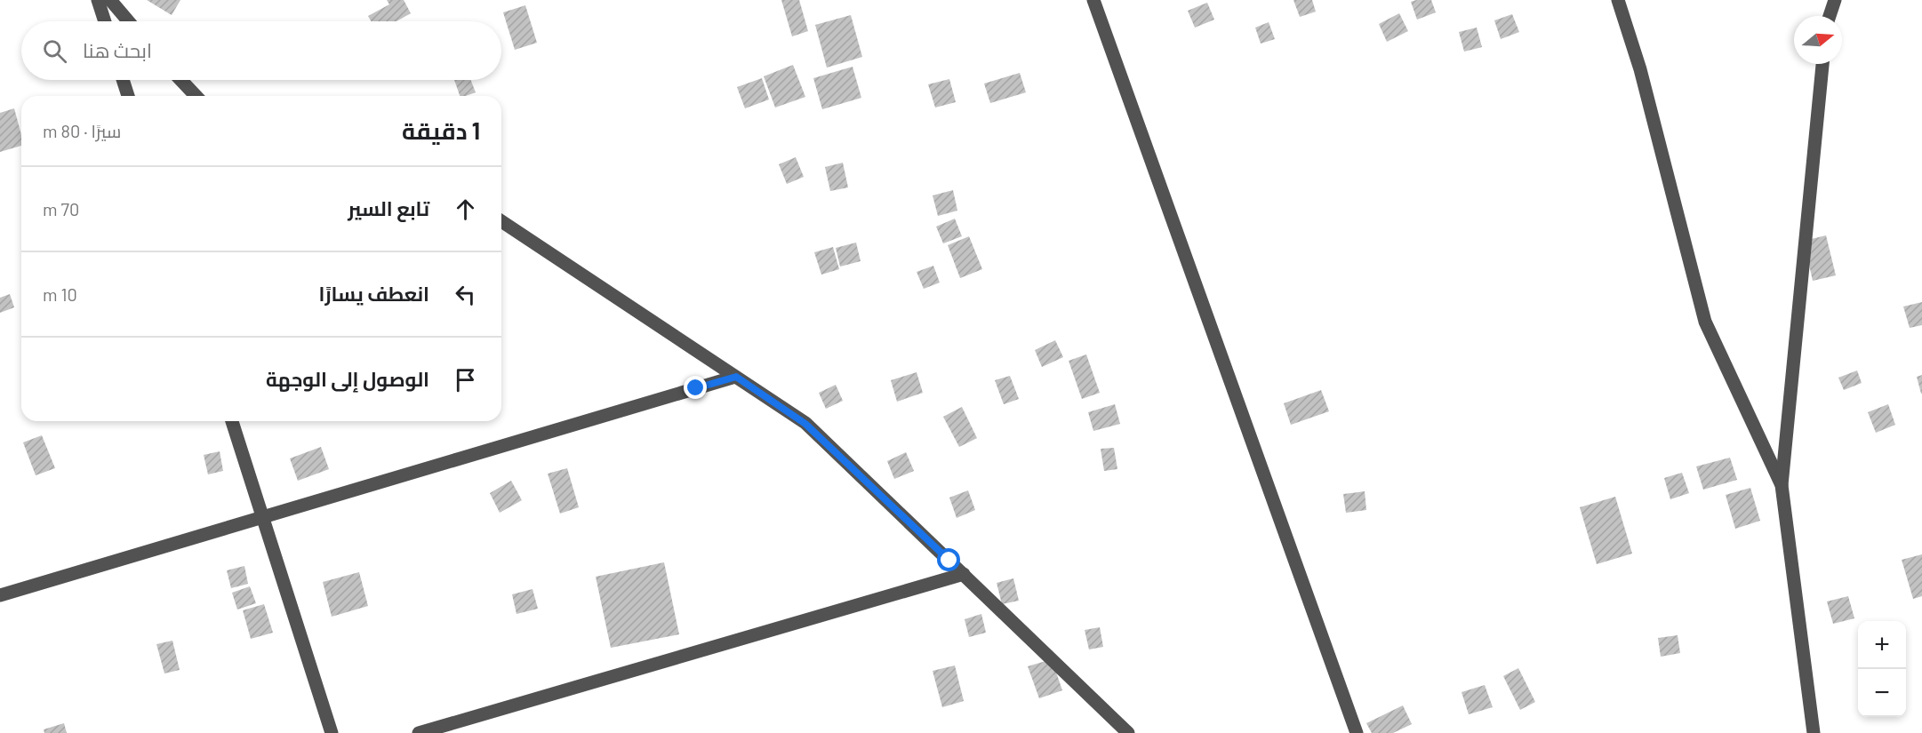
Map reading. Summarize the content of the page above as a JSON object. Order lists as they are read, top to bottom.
{
  "north": "right",
  "page": {
    "search": "ابحث هنا",
    "heading": ["1 دقيقة", "سيرًا · 80 m"],
    "list": [
      ["تابع السير", "70 m"],
      ["انعطف يسارًا", "10 m"],
      "الوصول إلى الوجهة"
    ],
    "map_buttons": ["+", "−"]
  }
}
